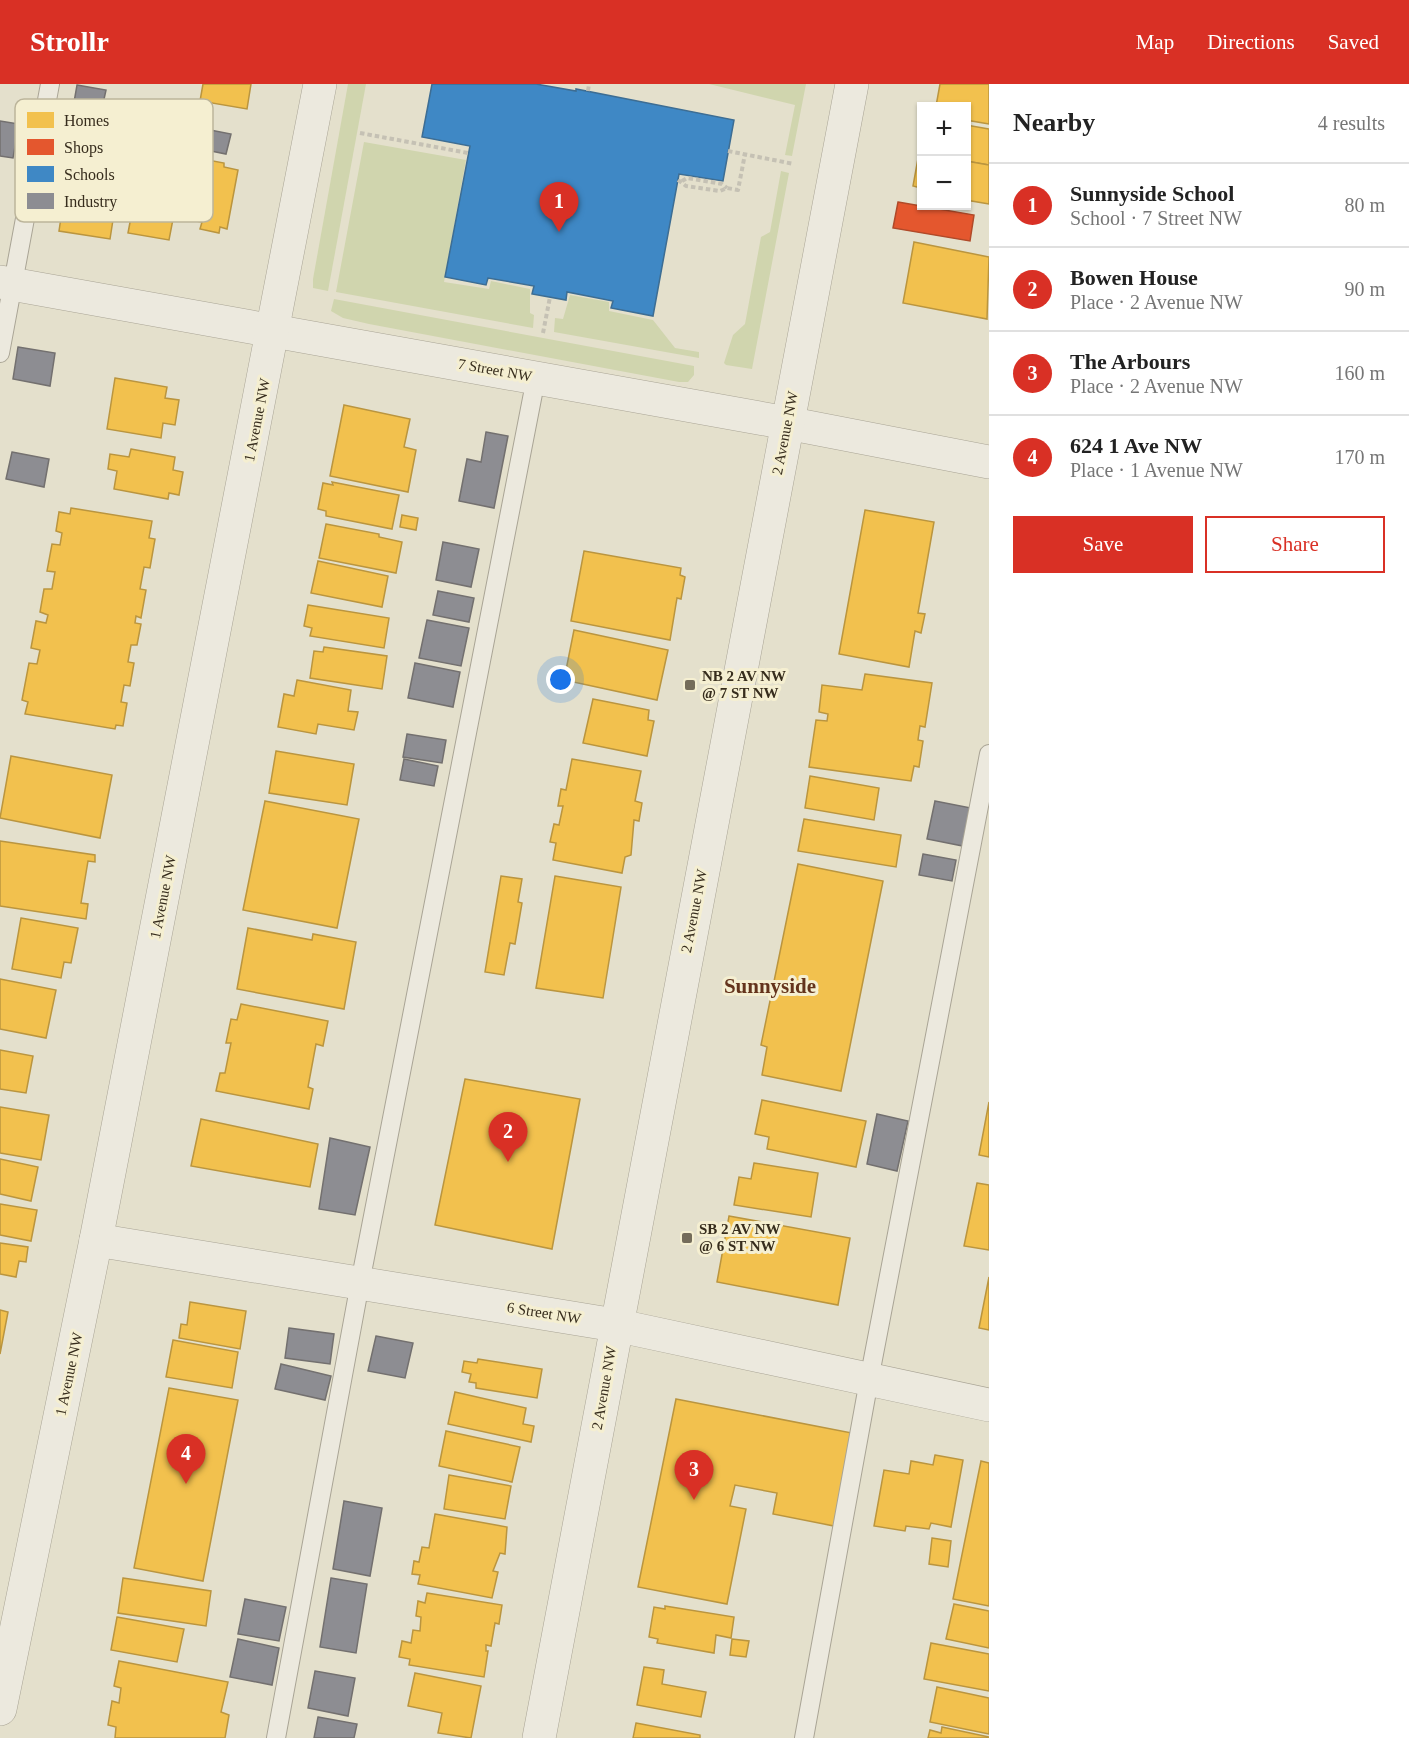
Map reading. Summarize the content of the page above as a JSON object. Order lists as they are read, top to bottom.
{
  "streets": {
    "street": [
      "7 Street NW",
      "1 Avenue NW",
      "2 Avenue NW",
      "6 Street NW"
    ]
  },
  "crossings": [
    ["7 Street NW", "1 Avenue NW"],
    ["7 Street NW", "2 Avenue NW"],
    ["1 Avenue NW", "6 Street NW"],
    ["2 Avenue NW", "6 Street NW"]
  ],
  "districts": ["Sunnyside"],
  "places": {
    "transit": ["NB 2 AV NW @ 7 ST NW", "SB 2 AV NW @ 6 ST NW"]
  },
  "legend": [
    "Homes",
    "Shops",
    "Schools",
    "Industry"
  ],
  "page": {
    "header": "Strollr",
    "nav": ["Map", "Directions", "Saved"],
    "heading": ["Nearby", "4 results"],
    "map_buttons": ["+", "−"],
    "list": [
      {
        "mark": "1",
        "name": "Sunnyside School",
        "note": "School · 7 Street NW",
        "value": "80 m"
      },
      {
        "mark": "2",
        "name": "Bowen House",
        "note": "Place · 2 Avenue NW",
        "value": "90 m"
      },
      {
        "mark": "3",
        "name": "The Arbours",
        "note": "Place · 2 Avenue NW",
        "value": "160 m"
      },
      {
        "mark": "4",
        "name": "624 1 Ave NW",
        "note": "Place · 1 Avenue NW",
        "value": "170 m"
      }
    ],
    "pins": [
      "1",
      "2",
      "4",
      "3"
    ],
    "buttons": ["Save", "Share"]
  }
}
